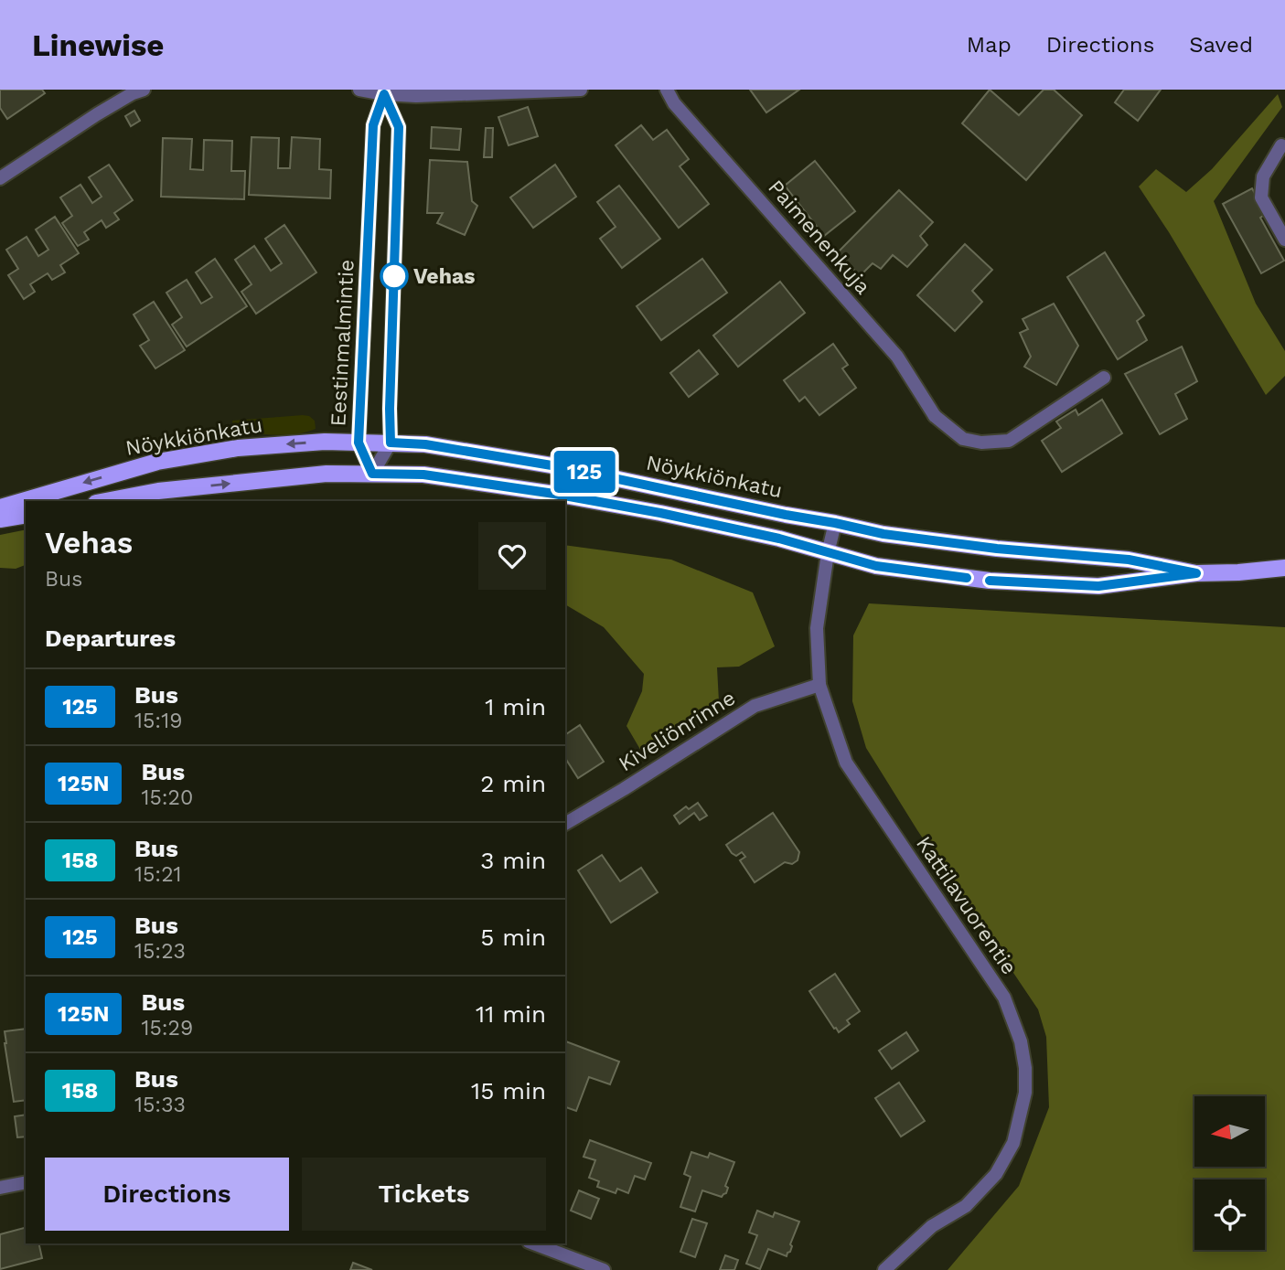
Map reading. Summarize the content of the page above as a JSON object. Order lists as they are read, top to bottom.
{
  "streets": {
    "main road": ["Nöykkiönkatu"],
    "street": [
      "Paimenenkuja",
      "Eestinmalmintie",
      "Kiveliönrinne",
      "Kattilavuorentie"
    ]
  },
  "crossings": [
    ["Eestinmalmintie", "Nöykkiönkatu"],
    ["Nöykkiönkatu", "Kattilavuorentie"],
    ["Kiveliönrinne", "Kattilavuorentie"]
  ],
  "places": ["Vehas"],
  "lines": ["bus line 125"],
  "north": "left",
  "page": {
    "header": "Linewise",
    "nav": ["Map", "Directions", "Saved"],
    "on_map": "125",
    "heading": [
      ["Vehas", "Bus"],
      "Departures"
    ],
    "list": [
      {
        "mark": "125",
        "name": "Bus",
        "note": "15:19",
        "value": "1 min"
      },
      {
        "mark": "125N",
        "name": "Bus",
        "note": "15:20",
        "value": "2 min"
      },
      {
        "mark": "158",
        "name": "Bus",
        "note": "15:21",
        "value": "3 min"
      },
      {
        "mark": "125",
        "name": "Bus",
        "note": "15:23",
        "value": "5 min"
      },
      {
        "mark": "125N",
        "name": "Bus",
        "note": "15:29",
        "value": "11 min"
      },
      {
        "mark": "158",
        "name": "Bus",
        "note": "15:33",
        "value": "15 min"
      }
    ],
    "buttons": ["Directions", "Tickets"]
  }
}
